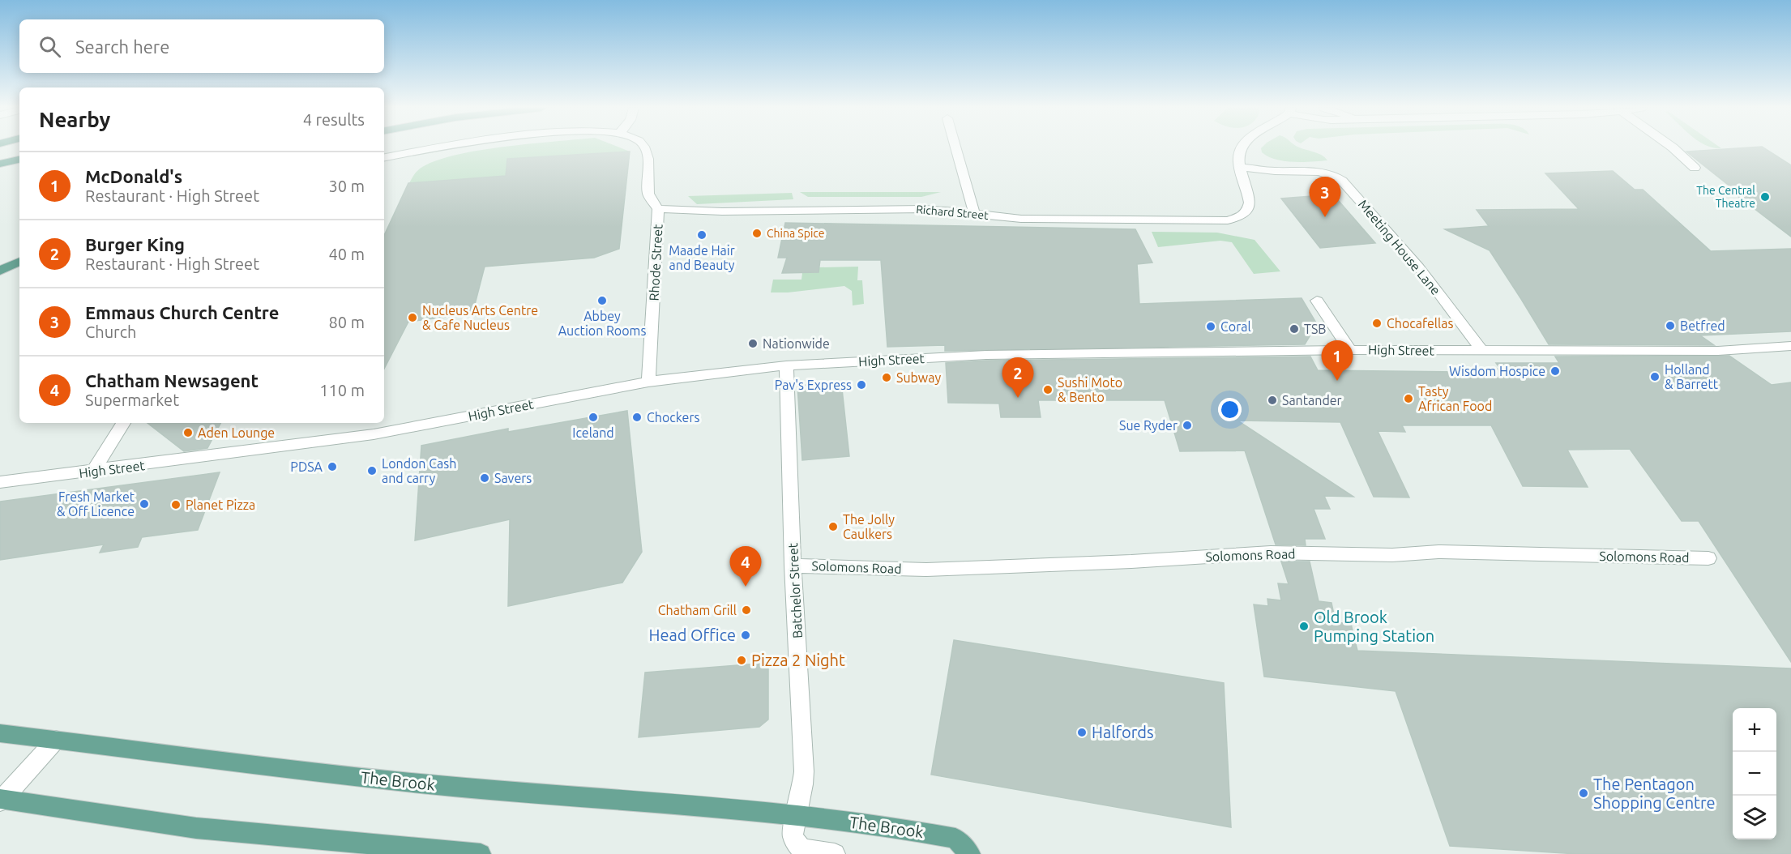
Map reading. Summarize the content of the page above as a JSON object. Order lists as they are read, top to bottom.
{
  "streets": {
    "main road": ["The Brook"],
    "street": [
      "Richard Street",
      "Meeting House Lane",
      "Rhode Street",
      "High Street",
      "Solomons Road",
      "Batchelor Street"
    ]
  },
  "crossings": [
    ["Richard Street", "Meeting House Lane"],
    ["Richard Street", "Rhode Street"],
    ["Meeting House Lane", "High Street"],
    ["Rhode Street", "High Street"],
    ["High Street", "Batchelor Street"],
    ["Solomons Road", "Batchelor Street"],
    ["Batchelor Street", "The Brook"]
  ],
  "places": [
    "The Central Theatre",
    "China Spice",
    "Maade Hair and Beauty",
    "Abbey Auction Rooms",
    "Nucleus Arts Centre & Cafe Nucleus",
    "Chocafellas",
    "Betfred",
    "Coral",
    "TSB",
    "Nationwide",
    "Wisdom Hospice",
    "Holland & Barrett",
    "Subway",
    "Pav's Express",
    "Sushi Moto & Bento",
    "Tasty African Food",
    "Santander",
    "Iceland",
    "Chockers",
    "Sue Ryder",
    "Aden Lounge",
    "PDSA",
    "London Cash and carry",
    "Savers",
    "Fresh Market & Off Licence",
    "Planet Pizza",
    "The Jolly Caulkers",
    "Chatham Grill",
    "Old Brook Pumping Station",
    "Head Office",
    "Pizza 2 Night",
    "Halfords",
    "The Pentagon Shopping Centre"
  ],
  "page": {
    "search": "Search here",
    "heading": ["Nearby", "4 results"],
    "list": [
      {
        "mark": "1",
        "name": "McDonald's",
        "note": "Restaurant · High Street",
        "value": "30 m"
      },
      {
        "mark": "2",
        "name": "Burger King",
        "note": "Restaurant · High Street",
        "value": "40 m"
      },
      {
        "mark": "3",
        "name": "Emmaus Church Centre",
        "note": "Church",
        "value": "80 m"
      },
      {
        "mark": "4",
        "name": "Chatham Newsagent",
        "note": "Supermarket",
        "value": "110 m"
      }
    ],
    "pins": [
      "3",
      "1",
      "2",
      "4"
    ],
    "map_buttons": ["+", "−"]
  }
}
